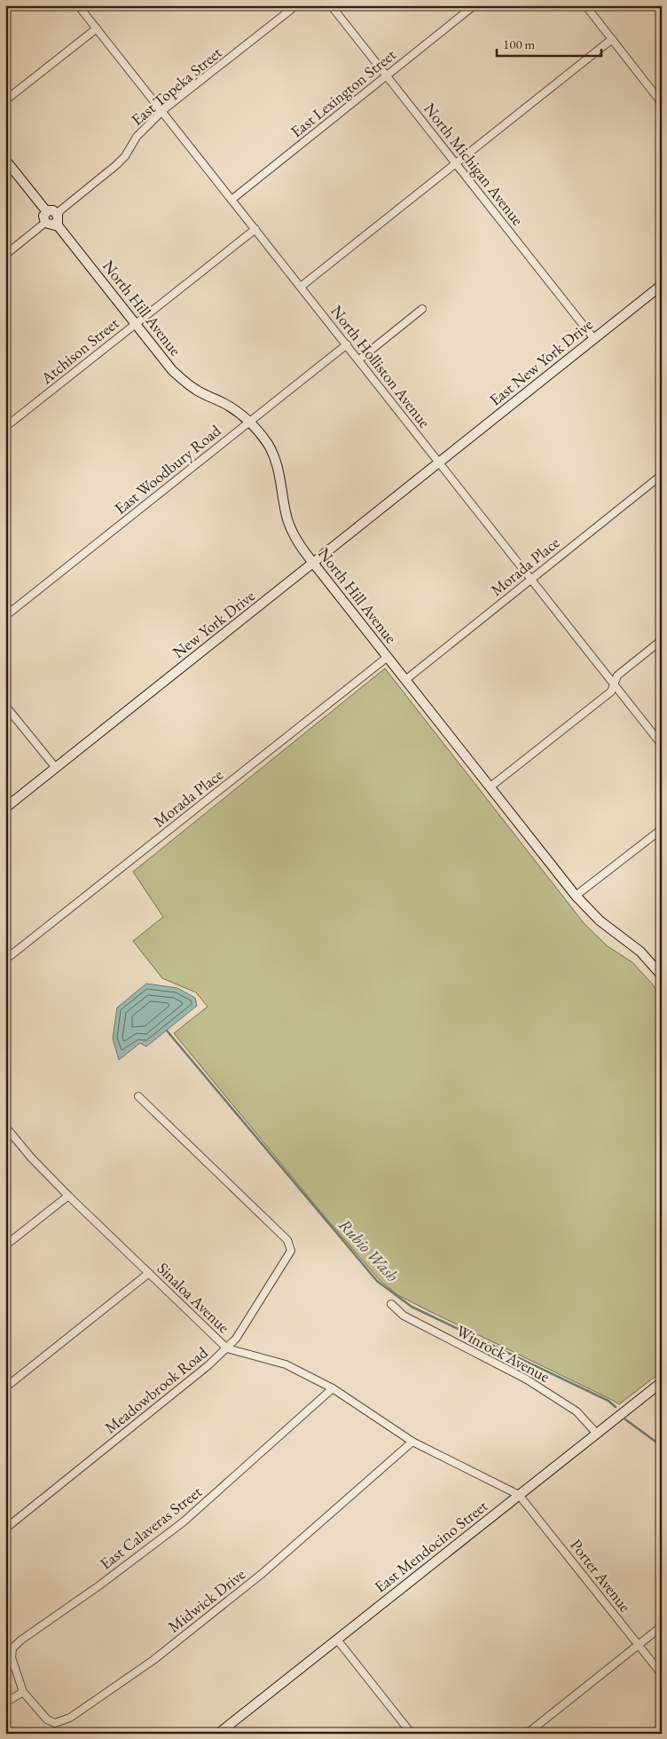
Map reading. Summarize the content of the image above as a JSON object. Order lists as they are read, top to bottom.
{
  "streets": {
    "street": [
      "East Topeka Street",
      "East Lexington Street",
      "North Michigan Avenue",
      "North Hill Avenue",
      "Atchison Street",
      "East New York Drive",
      "North Holliston Avenue",
      "East Woodbury Road",
      "Morada Place",
      "New York Drive",
      "Sinaloa Avenue",
      "Winrock Avenue",
      "Meadowbrook Road",
      "East Calaveras Street",
      "East Mendocino Street",
      "Porter Avenue",
      "Midwick Drive"
    ]
  },
  "crossings": [
    ["East Topeka Street", "North Hill Avenue"],
    ["East Topeka Street", "North Holliston Avenue"],
    ["East Lexington Street", "North Michigan Avenue"],
    ["East Lexington Street", "North Holliston Avenue"],
    ["North Michigan Avenue", "East New York Drive"],
    ["North Hill Avenue", "Atchison Street"],
    ["North Hill Avenue", "East Woodbury Road"],
    ["North Hill Avenue", "Morada Place"],
    ["North Hill Avenue", "New York Drive"],
    ["Atchison Street", "North Holliston Avenue"],
    ["East New York Drive", "North Holliston Avenue"],
    ["East New York Drive", "New York Drive"],
    ["North Holliston Avenue", "East Woodbury Road"],
    ["North Holliston Avenue", "Morada Place"],
    ["North Holliston Avenue", "New York Drive"],
    ["Sinaloa Avenue", "Meadowbrook Road"],
    ["Sinaloa Avenue", "East Calaveras Street"],
    ["Sinaloa Avenue", "East Mendocino Street"],
    ["Sinaloa Avenue", "Porter Avenue"],
    ["Sinaloa Avenue", "Midwick Drive"],
    ["Winrock Avenue", "East Mendocino Street"],
    ["East Calaveras Street", "Midwick Drive"],
    ["East Mendocino Street", "Porter Avenue"]
  ],
  "water": ["Rubio Wash"],
  "scale_bar": "100 m"
}
